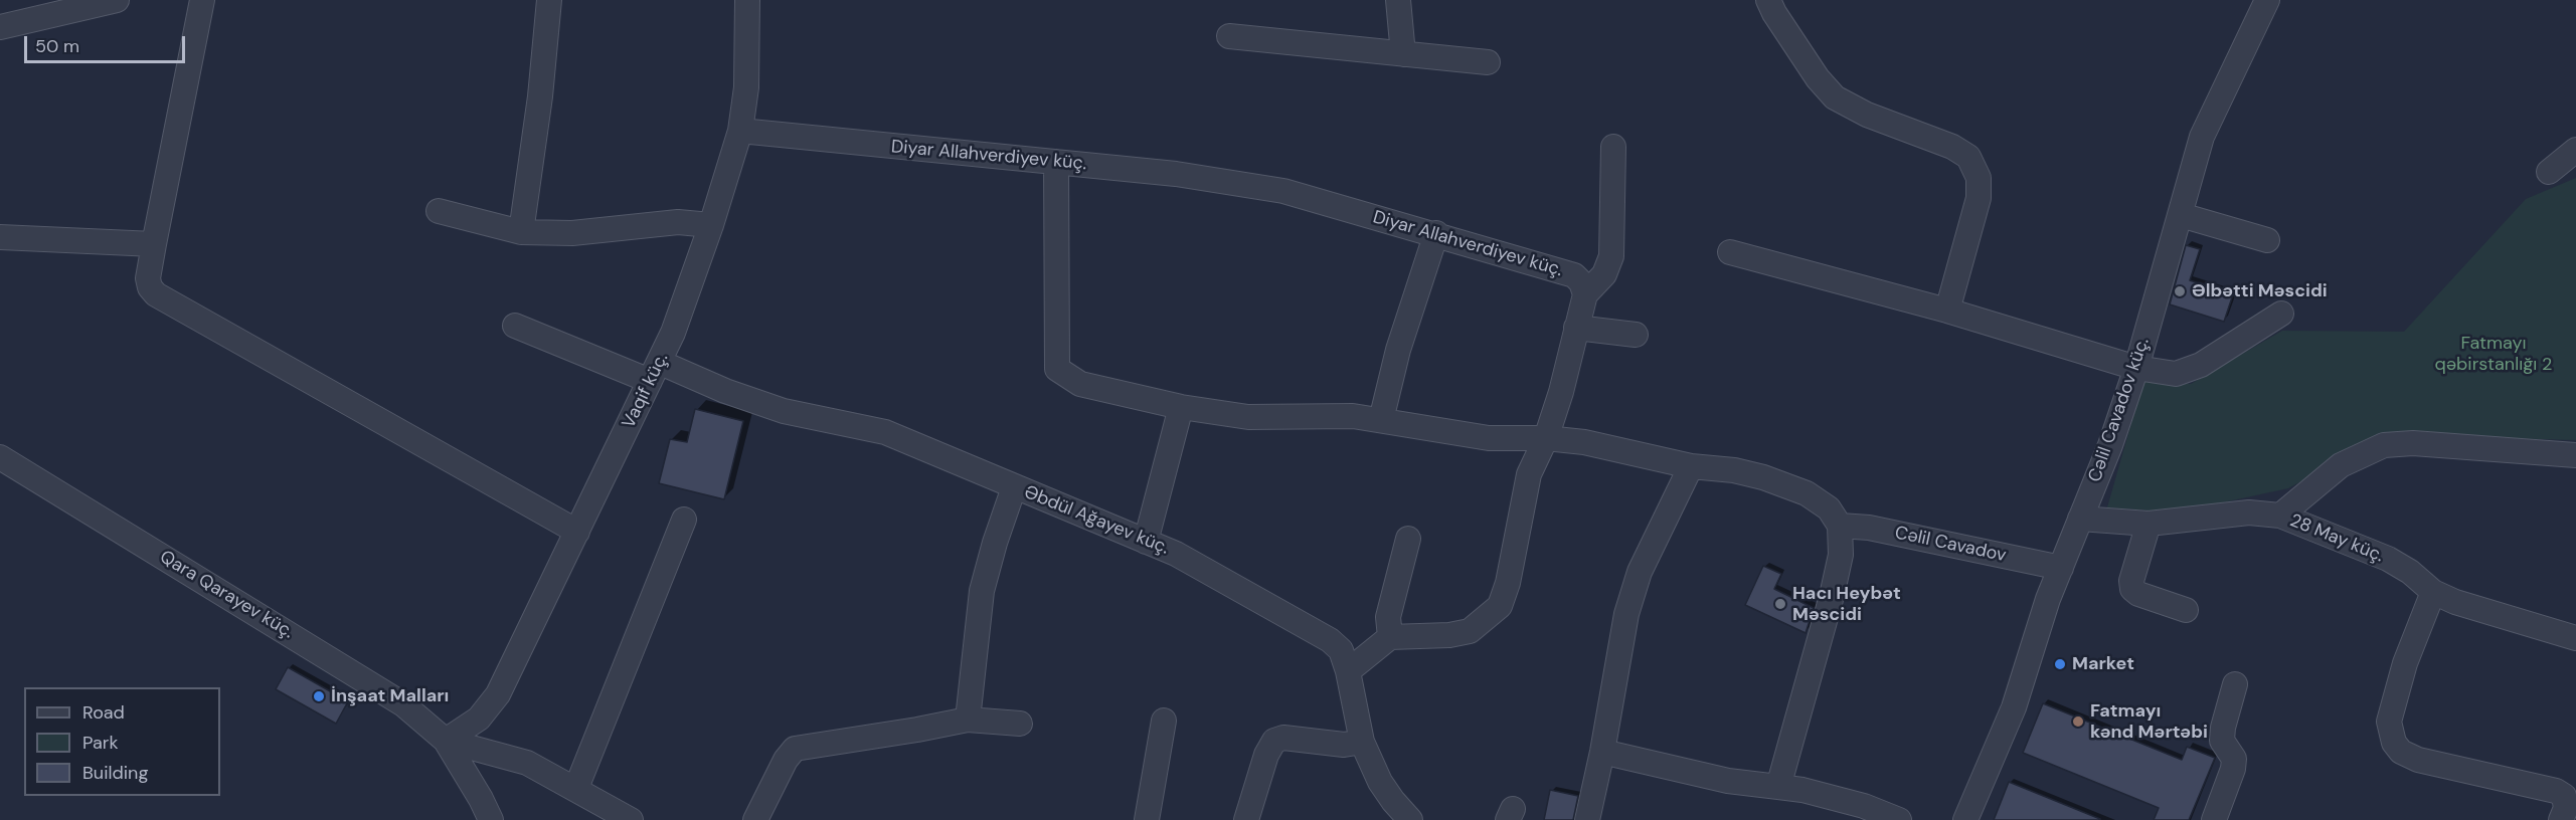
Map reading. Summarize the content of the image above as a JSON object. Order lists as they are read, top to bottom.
{
  "streets": {
    "street": [
      "Diyar Allahverdiyev küç.",
      "Vaqif küç.",
      "Cəlil Cavadov küç.",
      "Əbdül Ağayev küç.",
      "28 May küç.",
      "Cəlil Cavadov",
      "Qara Qarayev küç."
    ]
  },
  "crossings": [
    ["Diyar Allahverdiyev küç.", "Vaqif küç."],
    ["Vaqif küç.", "Əbdül Ağayev küç."],
    ["Vaqif küç.", "Qara Qarayev küç."],
    ["Cəlil Cavadov küç.", "28 May küç."],
    ["Cəlil Cavadov küç.", "Cəlil Cavadov"]
  ],
  "parks": ["Fatmayı qəbirstanlığı 2"],
  "places": [
    "Əlbətti Məscidi",
    "Hacı Heybət Məscidi",
    "Market",
    "İnşaat Malları",
    "Fatmayı kənd Mərtəbi"
  ],
  "legend": ["Road", "Park", "Building"],
  "scale_bar": "50 m"
}
